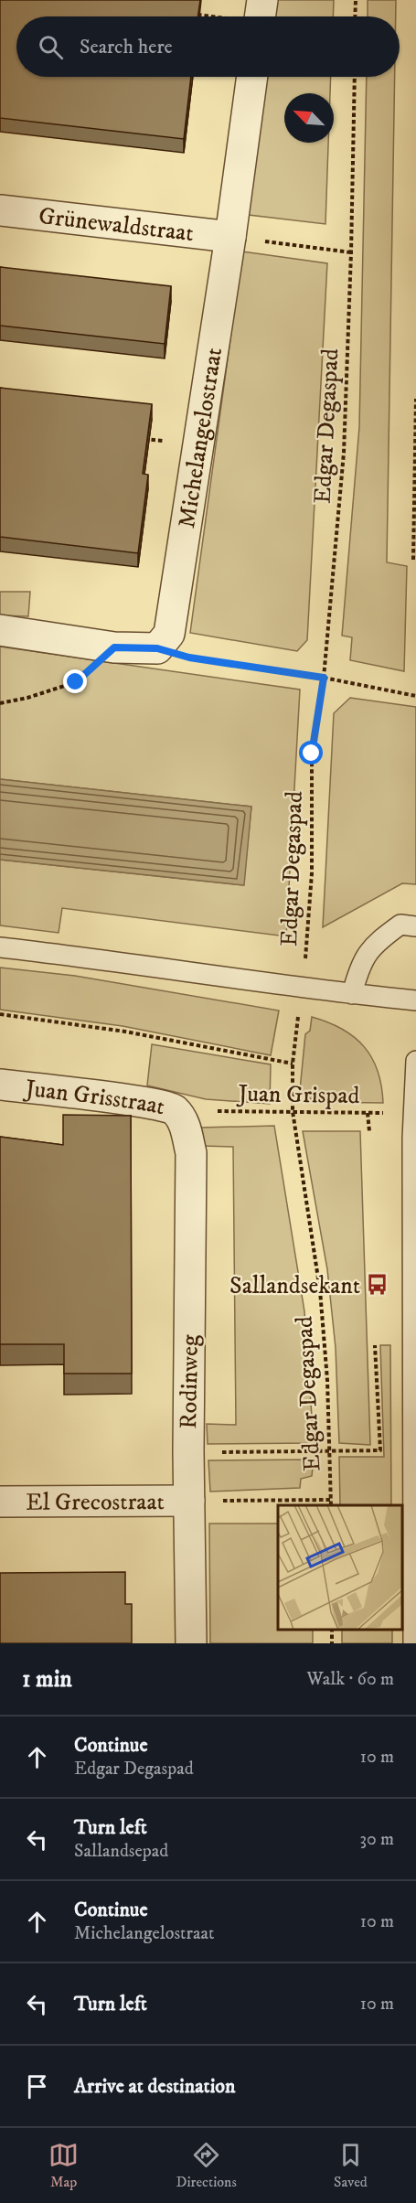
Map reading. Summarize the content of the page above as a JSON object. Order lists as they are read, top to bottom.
{
  "streets": {
    "street": [
      "Grünewaldstraat",
      "Michelangelostraat",
      "Juan Grisstraat",
      "Rodinweg",
      "El Grecostraat"
    ],
    "path": ["Edgar Degaspad", "Juan Grispad"]
  },
  "crossings": [
    ["Grünewaldstraat", "Michelangelostraat"],
    ["Edgar Degaspad", "Juan Grispad"],
    ["Juan Grispad", "Juan Grisstraat"],
    ["Juan Grispad", "Rodinweg"],
    ["Juan Grisstraat", "Rodinweg"],
    ["Rodinweg", "El Grecostraat"]
  ],
  "places": {
    "bus stop": ["Sallandsekant"]
  },
  "north": "top left",
  "page": {
    "search": "Search here",
    "heading": ["1 min", "Walk · 60 m"],
    "list": [
      ["Continue", "Edgar Degaspad", "10 m"],
      ["Turn left", "Sallandsepad", "30 m"],
      ["Continue", "Michelangelostraat", "10 m"],
      ["Turn left", "10 m"],
      "Arrive at destination"
    ],
    "nav": ["Map", "Directions", "Saved"]
  }
}
